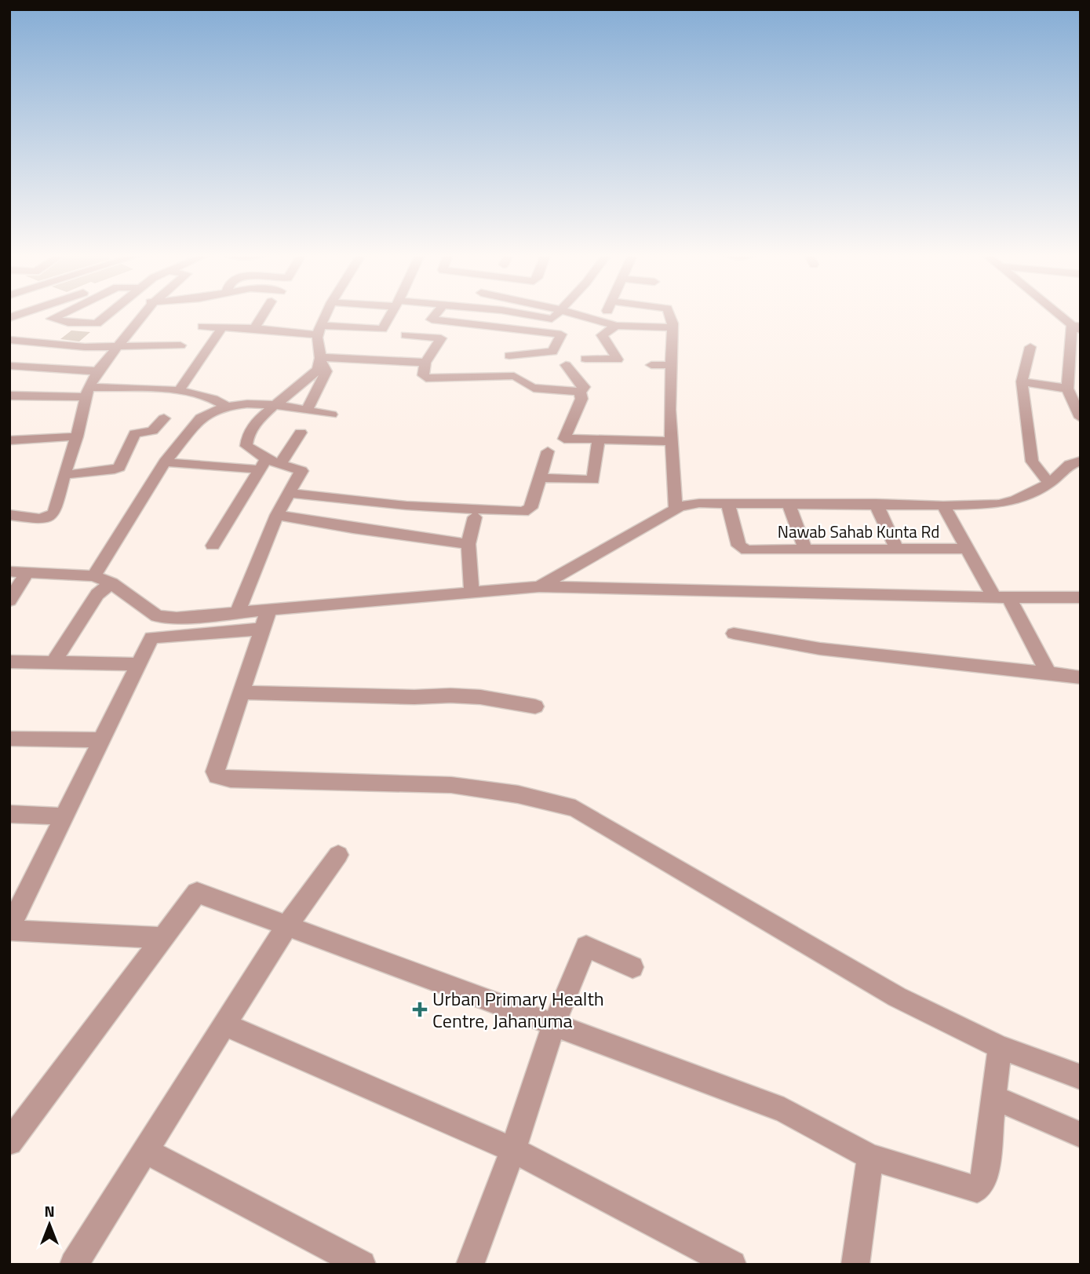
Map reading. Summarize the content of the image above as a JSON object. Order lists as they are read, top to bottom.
{
  "streets": {
    "street": ["Nawab Sahab Kunta Rd"]
  },
  "places": {
    "health": ["Urban Primary Health Centre, Jahanuma"]
  },
  "north": "top"
}
